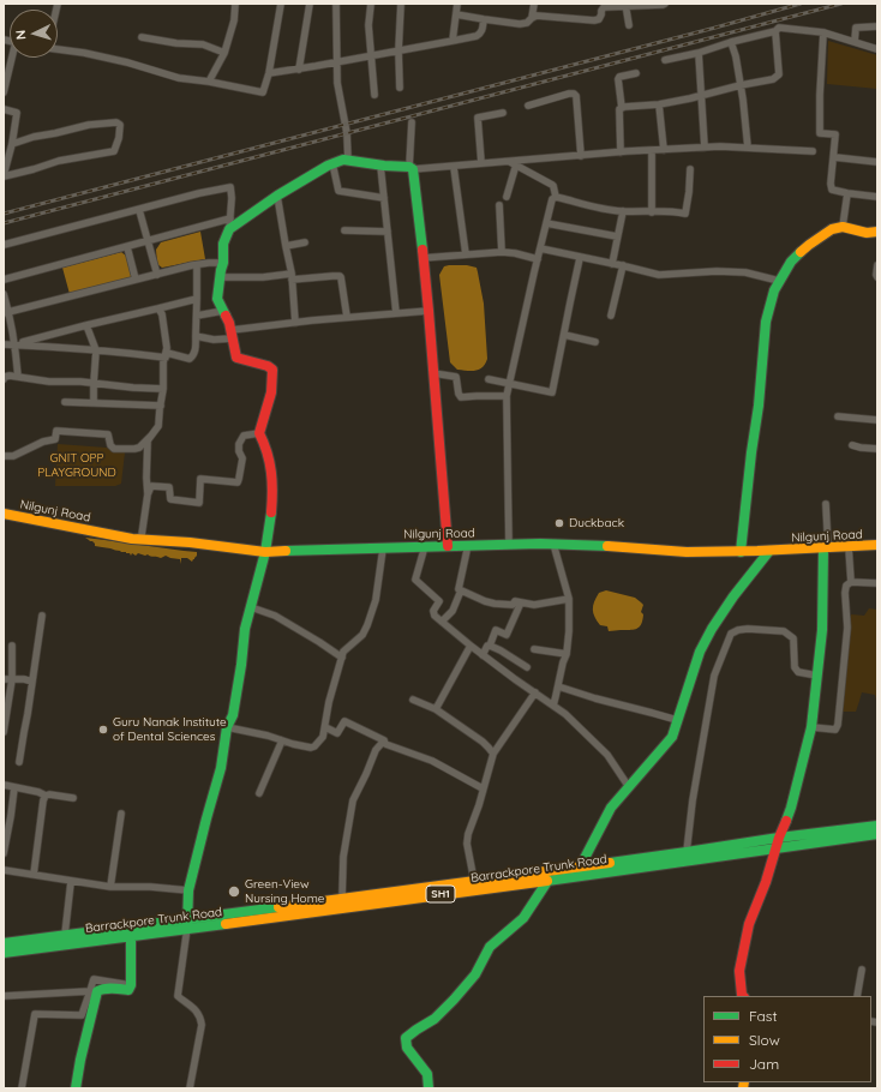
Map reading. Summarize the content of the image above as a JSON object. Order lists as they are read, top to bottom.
{
  "streets": {
    "street": ["Nilgunj Road", "Barrackpore Trunk Road", "SH1"]
  },
  "parks": ["GNIT OPP PLAYGROUND"],
  "places": ["Duckback", "Guru Nanak Institute of Dental Sciences", "Green-View Nursing Home"],
  "legend": ["Fast", "Slow", "Jam"],
  "north": "left"
}
